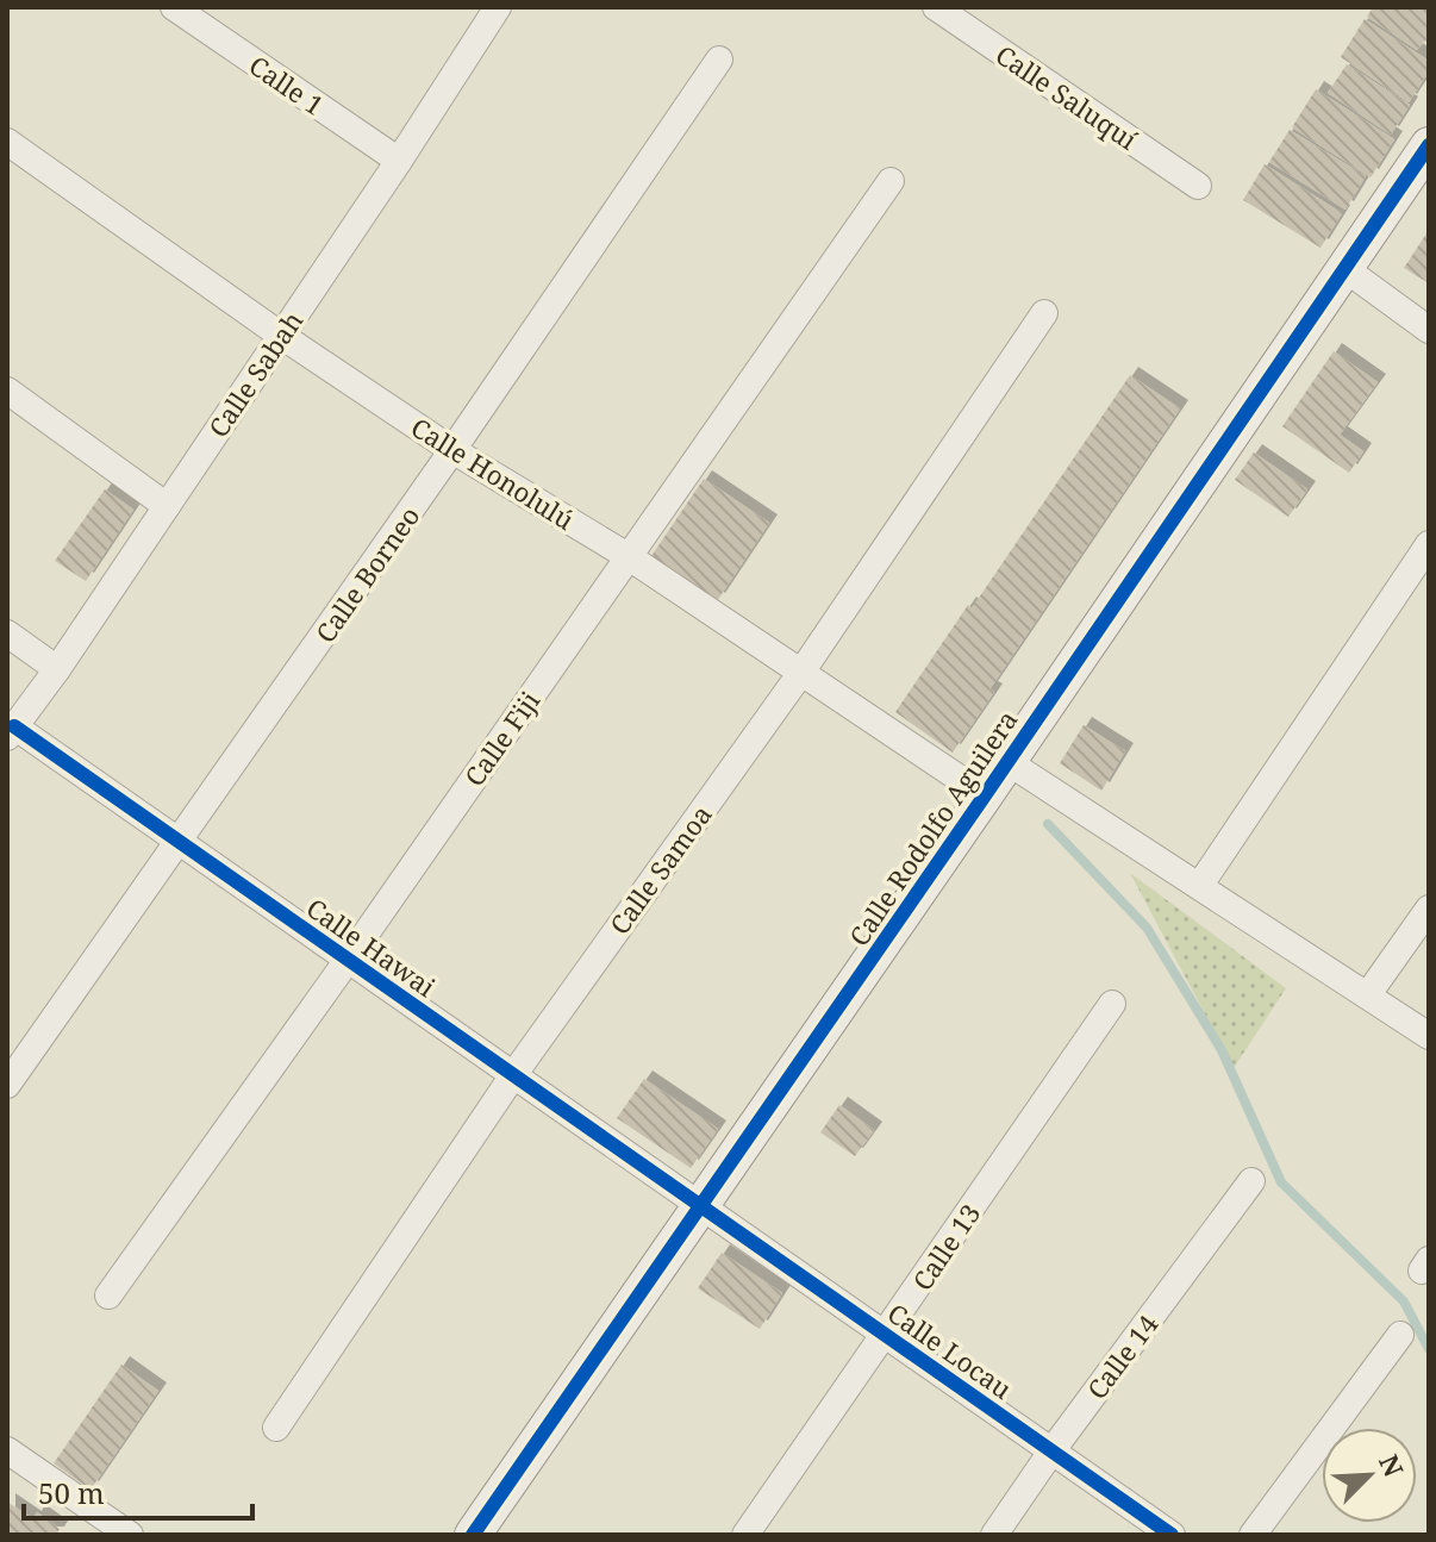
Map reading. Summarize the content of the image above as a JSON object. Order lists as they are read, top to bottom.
{
  "streets": {
    "street": [
      "Calle 1",
      "Calle Saluquí",
      "Calle Sabah",
      "Calle Honolulú",
      "Calle Borneo",
      "Calle Fiji",
      "Calle Rodolfo Aguilera",
      "Calle Samoa",
      "Calle Hawai",
      "Calle 13",
      "Calle Locau",
      "Calle 14"
    ]
  },
  "crossings": [
    ["Calle 1", "Calle Sabah"],
    ["Calle Sabah", "Calle Honolulú"],
    ["Calle Sabah", "Calle Hawai"],
    ["Calle Honolulú", "Calle Borneo"],
    ["Calle Honolulú", "Calle Fiji"],
    ["Calle Honolulú", "Calle Rodolfo Aguilera"],
    ["Calle Honolulú", "Calle Samoa"],
    ["Calle Borneo", "Calle Hawai"],
    ["Calle Fiji", "Calle Hawai"],
    ["Calle Rodolfo Aguilera", "Calle Hawai"],
    ["Calle Rodolfo Aguilera", "Calle Locau"],
    ["Calle Samoa", "Calle Hawai"],
    ["Calle Hawai", "Calle Locau"],
    ["Calle 13", "Calle Locau"],
    ["Calle Locau", "Calle 14"]
  ],
  "scale_bar": "50 m",
  "north": "top right"
}
